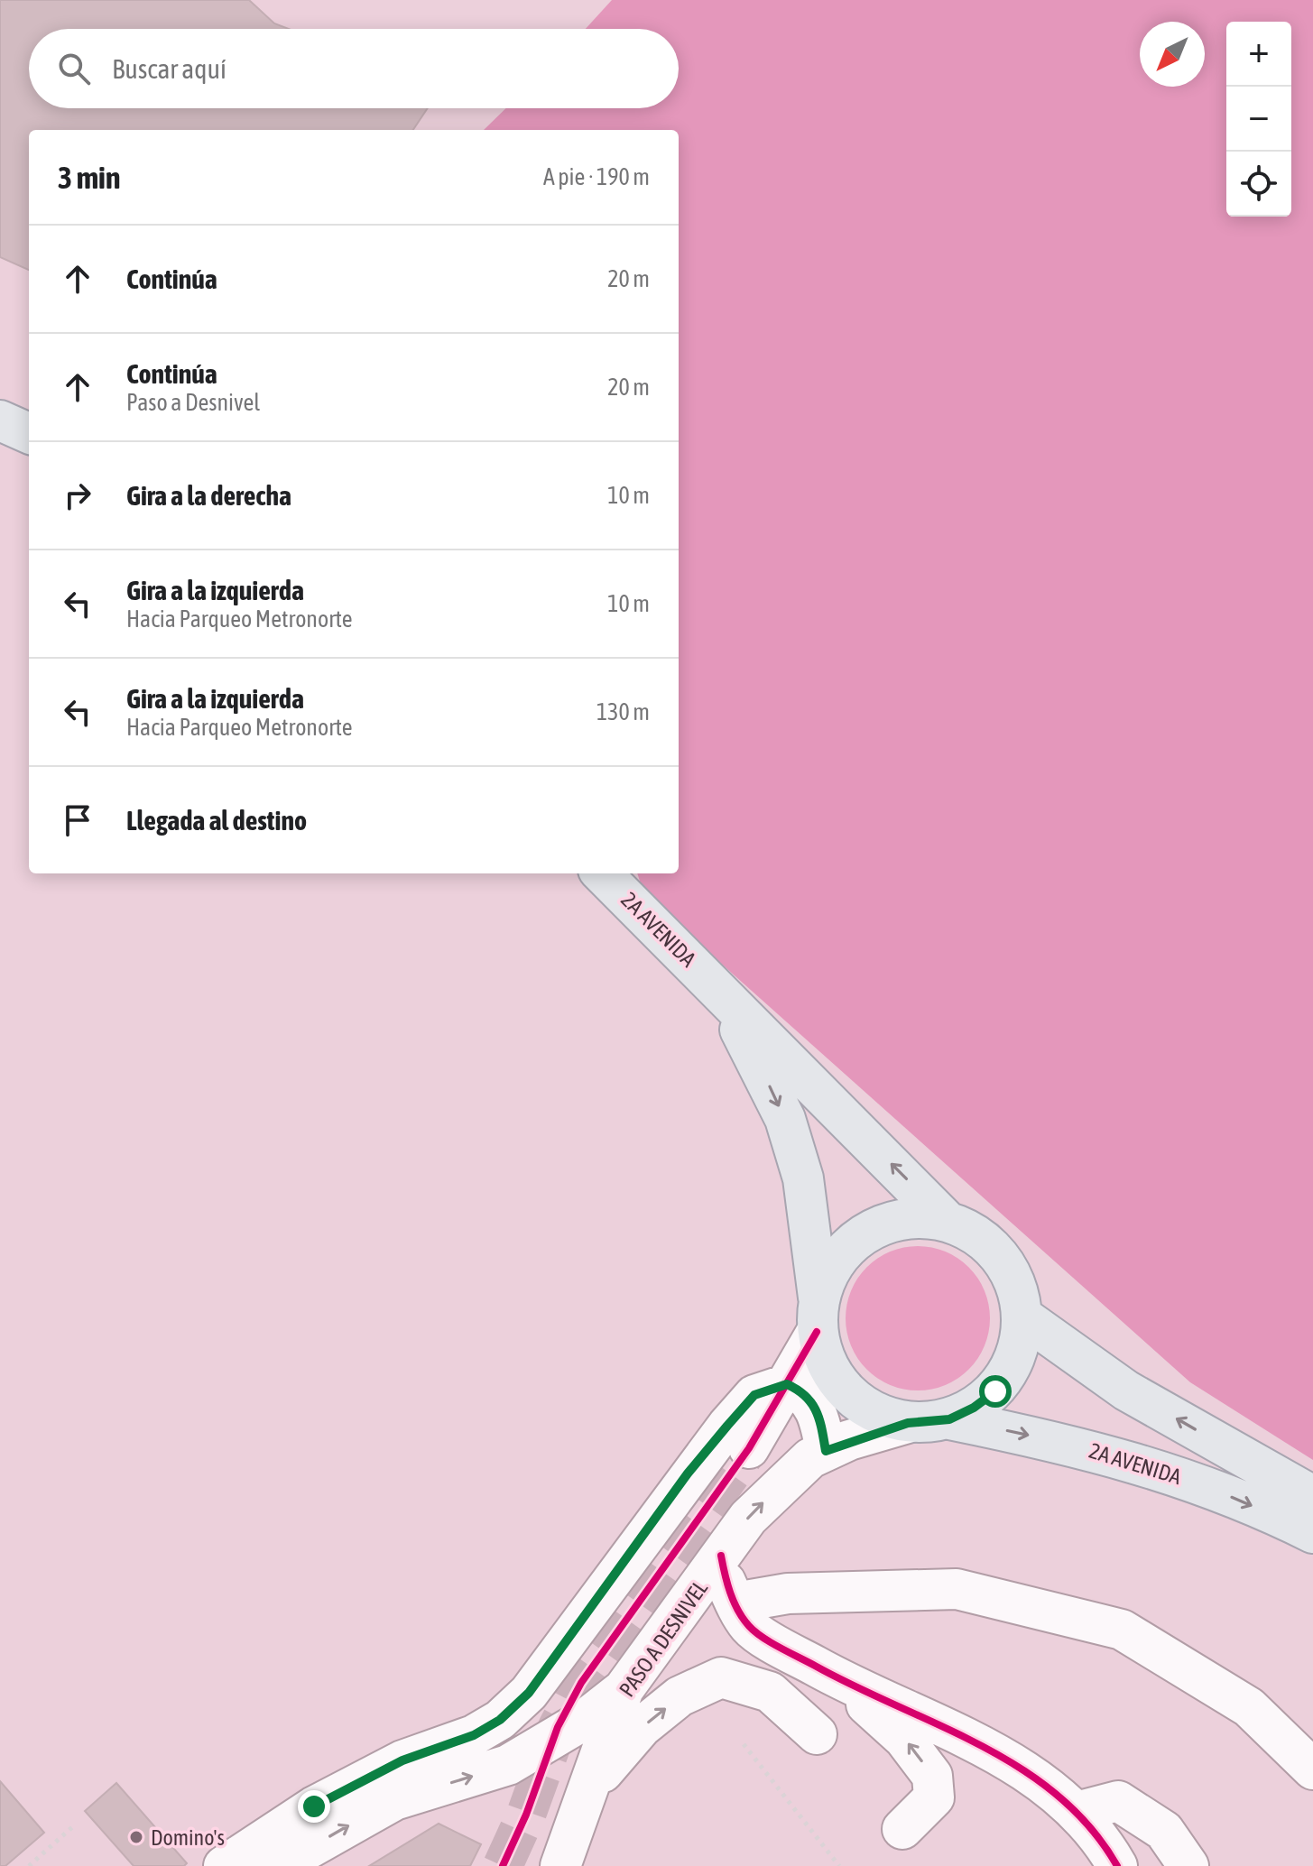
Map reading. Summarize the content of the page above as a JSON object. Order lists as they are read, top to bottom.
{
  "streets": {
    "main road": ["2A AVENIDA"],
    "street": ["PASO A DESNIVEL"]
  },
  "crossings": [
    ["2A AVENIDA", "PASO A DESNIVEL"]
  ],
  "places": ["Domino's"],
  "north": "bottom left",
  "page": {
    "map_buttons": ["+", "−"],
    "search": "Buscar aquí",
    "heading": ["3 min", "A pie · 190 m"],
    "list": [
      ["Continúa", "20 m"],
      ["Continúa", "Paso a Desnivel", "20 m"],
      ["Gira a la derecha", "10 m"],
      ["Gira a la izquierda", "Hacia Parqueo Metronorte", "10 m"],
      ["Gira a la izquierda", "Hacia Parqueo Metronorte", "130 m"],
      "Llegada al destino"
    ]
  }
}
